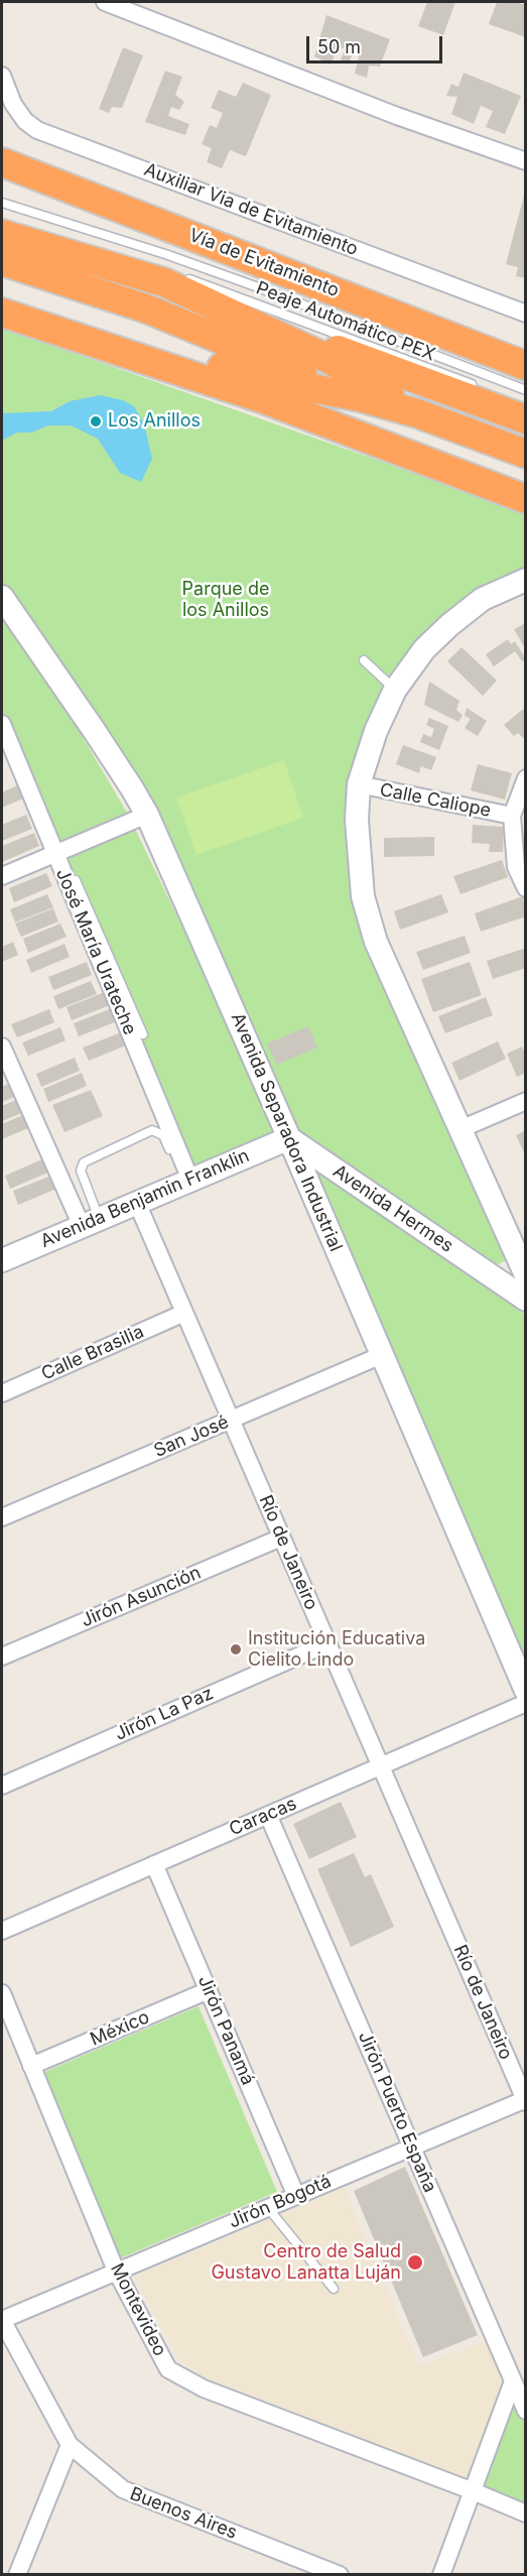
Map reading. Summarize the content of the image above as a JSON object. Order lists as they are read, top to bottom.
{
  "streets": {
    "highway": ["Vía de Evitamiento"],
    "street": [
      "Auxiliar Via de Evitamiento",
      "Calle Caliope",
      "José María Urateche",
      "Avenida Separadora Industrial",
      "Avenida Benjamin Franklin",
      "Avenida Hermes",
      "Calle Brasilia",
      "San José",
      "Río de Janeiro",
      "Jirón Asunción",
      "Jirón La Paz",
      "Caracas",
      "México",
      "Jirón Panamá",
      "Jirón Puerto España",
      "Jirón Bogotá",
      "Montevideo",
      "Buenos Aires"
    ],
    "lane": ["Peaje Automático PEX"]
  },
  "crossings": [
    ["José María Urateche", "Avenida Benjamin Franklin"],
    ["Avenida Separadora Industrial", "Avenida Benjamin Franklin"],
    ["Avenida Separadora Industrial", "Avenida Hermes"],
    ["Avenida Separadora Industrial", "San José"],
    ["Avenida Benjamin Franklin", "Avenida Hermes"],
    ["Avenida Benjamin Franklin", "Río de Janeiro"],
    ["Calle Brasilia", "Río de Janeiro"],
    ["San José", "Río de Janeiro"],
    ["Río de Janeiro", "Jirón Asunción"],
    ["Río de Janeiro", "Jirón La Paz"],
    ["Río de Janeiro", "Caracas"],
    ["Río de Janeiro", "Jirón Bogotá"],
    ["Caracas", "Jirón Panamá"],
    ["Caracas", "Jirón Puerto España"],
    ["México", "Jirón Panamá"],
    ["México", "Montevideo"],
    ["Jirón Panamá", "Jirón Bogotá"],
    ["Jirón Puerto España", "Jirón Bogotá"],
    ["Jirón Bogotá", "Montevideo"],
    ["Jirón Bogotá", "Buenos Aires"]
  ],
  "parks": ["Parque de los Anillos"],
  "places": ["Los Anillos", "Institución Educativa Cielito Lindo", "Centro de Salud Gustavo Lanatta Luján"],
  "scale_bar": "50 m"
}
